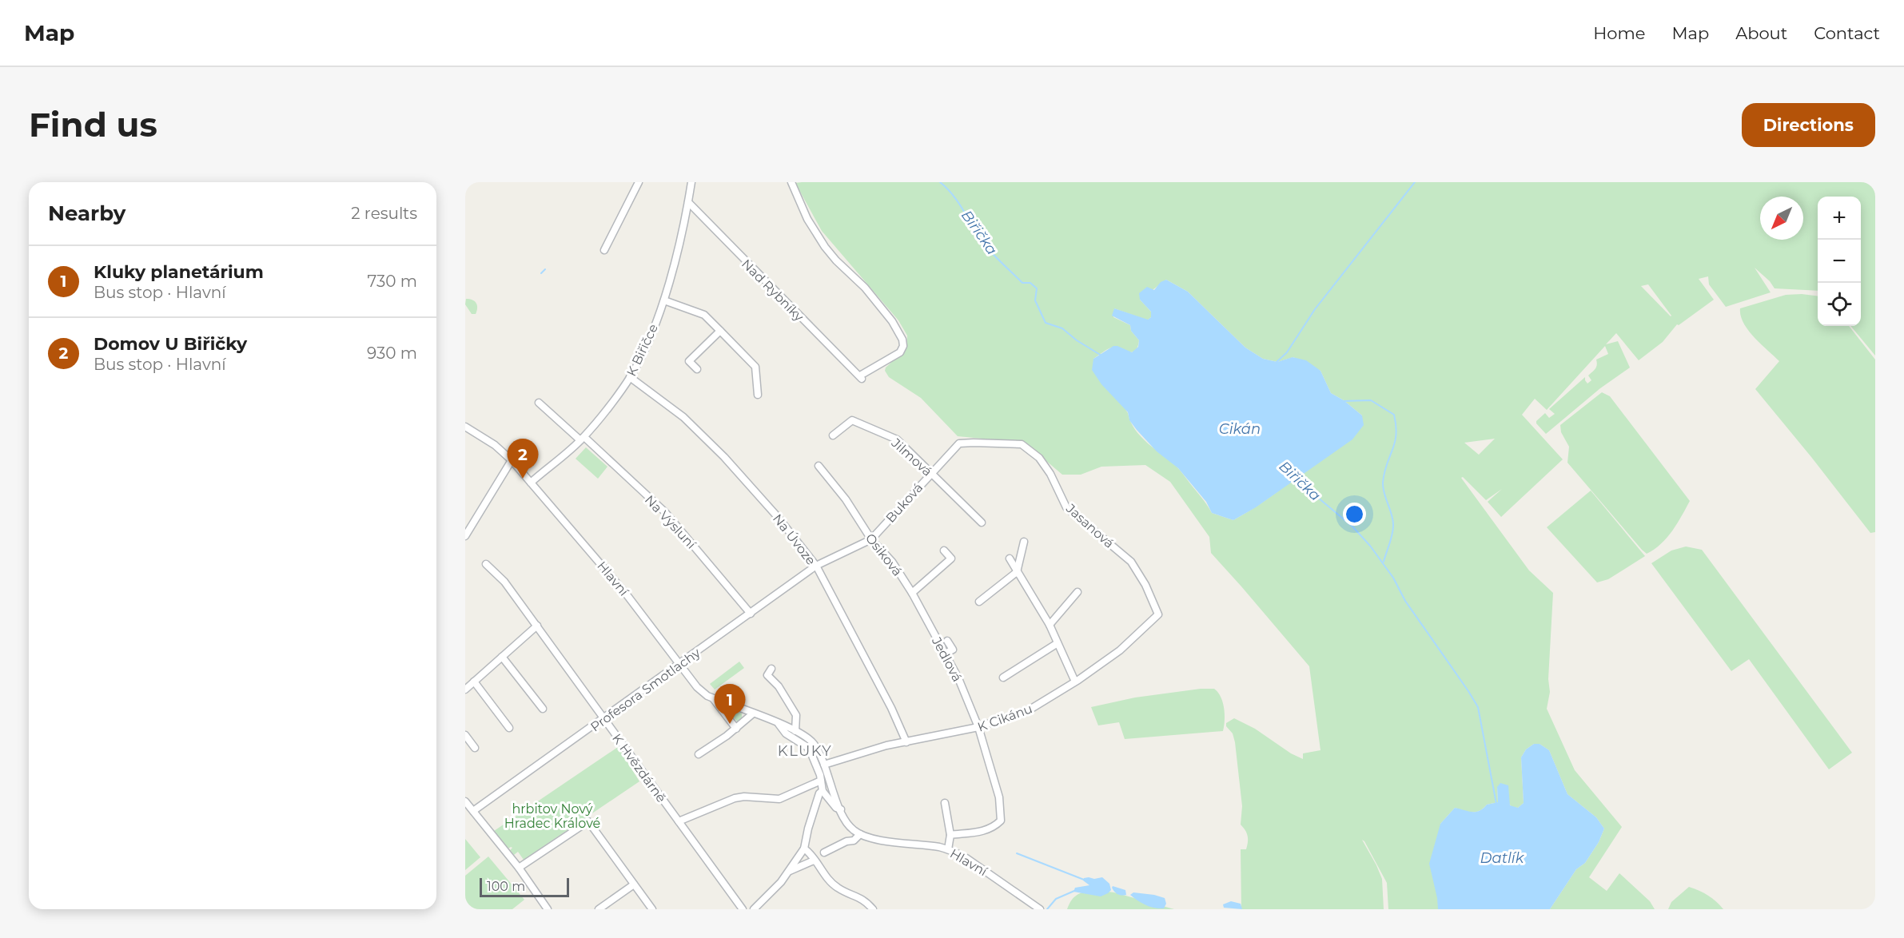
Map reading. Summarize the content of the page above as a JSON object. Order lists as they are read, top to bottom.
{
  "streets": {
    "street": [
      "Nad Rybníky",
      "K Biřičce",
      "Jilmová",
      "Buková",
      "Na Výsluní",
      "Jasanová",
      "Na Úvoze",
      "Osiková",
      "Hlavní",
      "Jedlová",
      "Profesora Smotlachy",
      "K Cikánu",
      "K Hvězdárně"
    ]
  },
  "crossings": [
    ["Nad Rybníky", "K Biřičce"],
    ["K Biřičce", "Na Výsluní"],
    ["K Biřičce", "Na Úvoze"],
    ["K Biřičce", "Hlavní"],
    ["Jilmová", "Buková"],
    ["Buková", "Jasanová"],
    ["Buková", "Na Úvoze"],
    ["Buková", "Osiková"],
    ["Buková", "Profesora Smotlachy"],
    ["Na Výsluní", "Profesora Smotlachy"],
    ["Jasanová", "K Cikánu"],
    ["Na Úvoze", "Profesora Smotlachy"],
    ["Na Úvoze", "K Cikánu"],
    ["Osiková", "Jedlová"],
    ["Hlavní", "Profesora Smotlachy"],
    ["Hlavní", "K Cikánu"],
    ["Jedlová", "K Cikánu"],
    ["Profesora Smotlachy", "K Hvězdárně"]
  ],
  "districts": ["KLUKY"],
  "water": ["Biřička", "Cikán", "Datlík"],
  "parks": ["hrbitov Nový Hradec Králové"],
  "scale_bar": "100 m",
  "north": "bottom left",
  "page": {
    "header": "Map",
    "nav": [
      "Home",
      "Map",
      "About",
      "Contact"
    ],
    "buttons": "Directions",
    "title": "Find us",
    "heading": ["Nearby", "2 results"],
    "map_buttons": ["+", "−"],
    "list": [
      {
        "mark": "1",
        "name": "Kluky planetárium",
        "note": "Bus stop · Hlavní",
        "value": "730 m"
      },
      {
        "mark": "2",
        "name": "Domov U Biřičky",
        "note": "Bus stop · Hlavní",
        "value": "930 m"
      }
    ],
    "pins": ["2", "1"],
    "scale": "100 m"
  }
}
